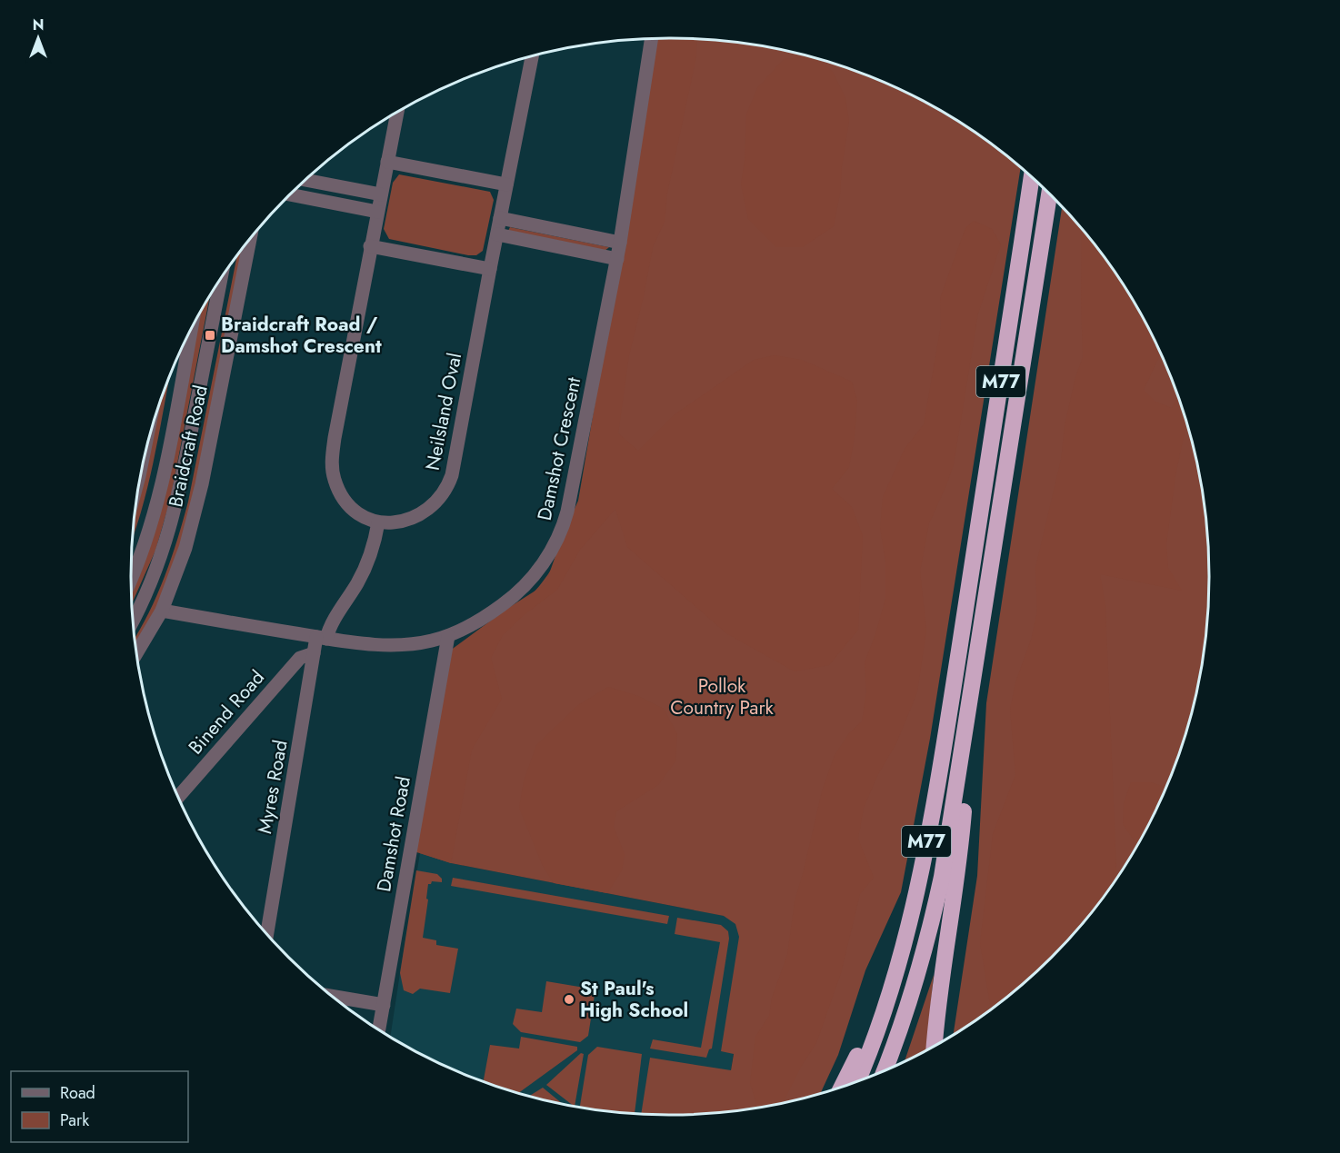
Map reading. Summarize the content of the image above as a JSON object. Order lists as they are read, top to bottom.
{
  "streets": {
    "highway": ["M77"],
    "street": [
      "Neilsland Oval",
      "Braidcraft Road",
      "Damshot Crescent",
      "Binend Road",
      "Myres Road",
      "Damshot Road"
    ]
  },
  "crossings": [
    ["Braidcraft Road", "Damshot Crescent"],
    ["Damshot Crescent", "Myres Road"],
    ["Damshot Crescent", "Damshot Road"],
    ["Binend Road", "Myres Road"]
  ],
  "parks": ["Pollok Country Park"],
  "places": {
    "transit": ["Braidcraft Road / Damshot Crescent"],
    "other": ["St Paul's High School"]
  },
  "legend": ["Road", "Park"],
  "north": "top"
}
